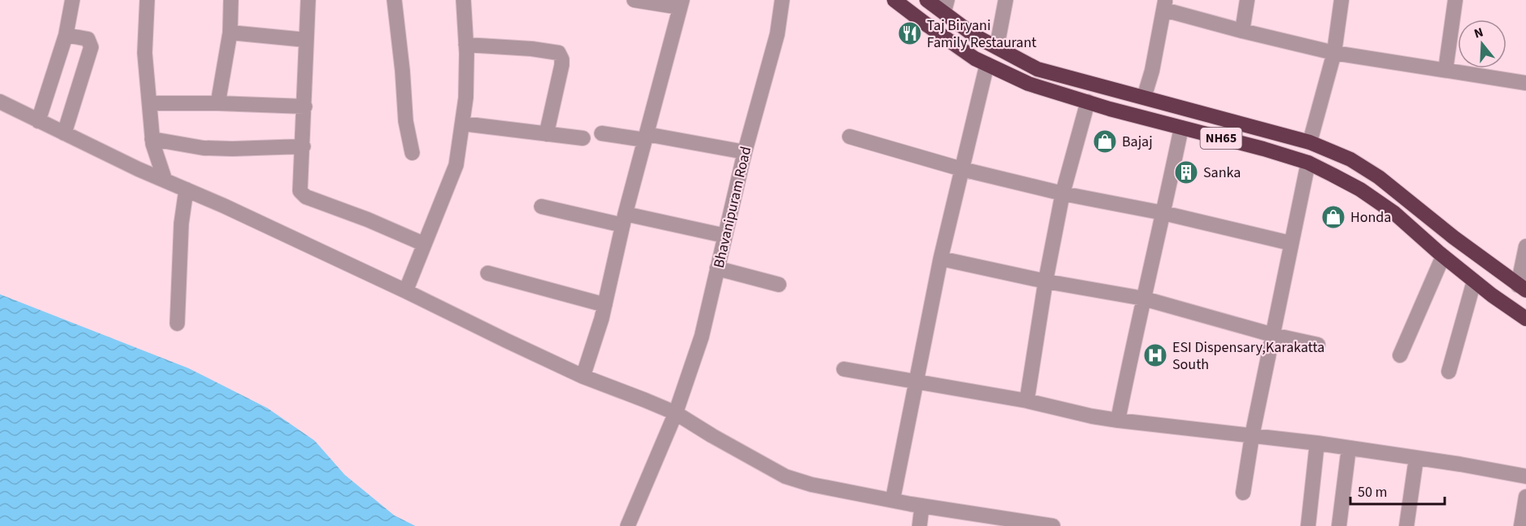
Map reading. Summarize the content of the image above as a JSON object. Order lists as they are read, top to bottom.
{
  "streets": {
    "highway": ["NH65"],
    "street": ["Bhavanipuram Road"]
  },
  "places": {
    "restaurant": ["Taj Biryani Family Restaurant"],
    "shop": ["Bajaj", "Honda"],
    "building": ["Sanka"],
    "hospital": ["ESI Dispensary,Karakatta South"]
  },
  "scale_bar": "50 m",
  "north": "top"
}
